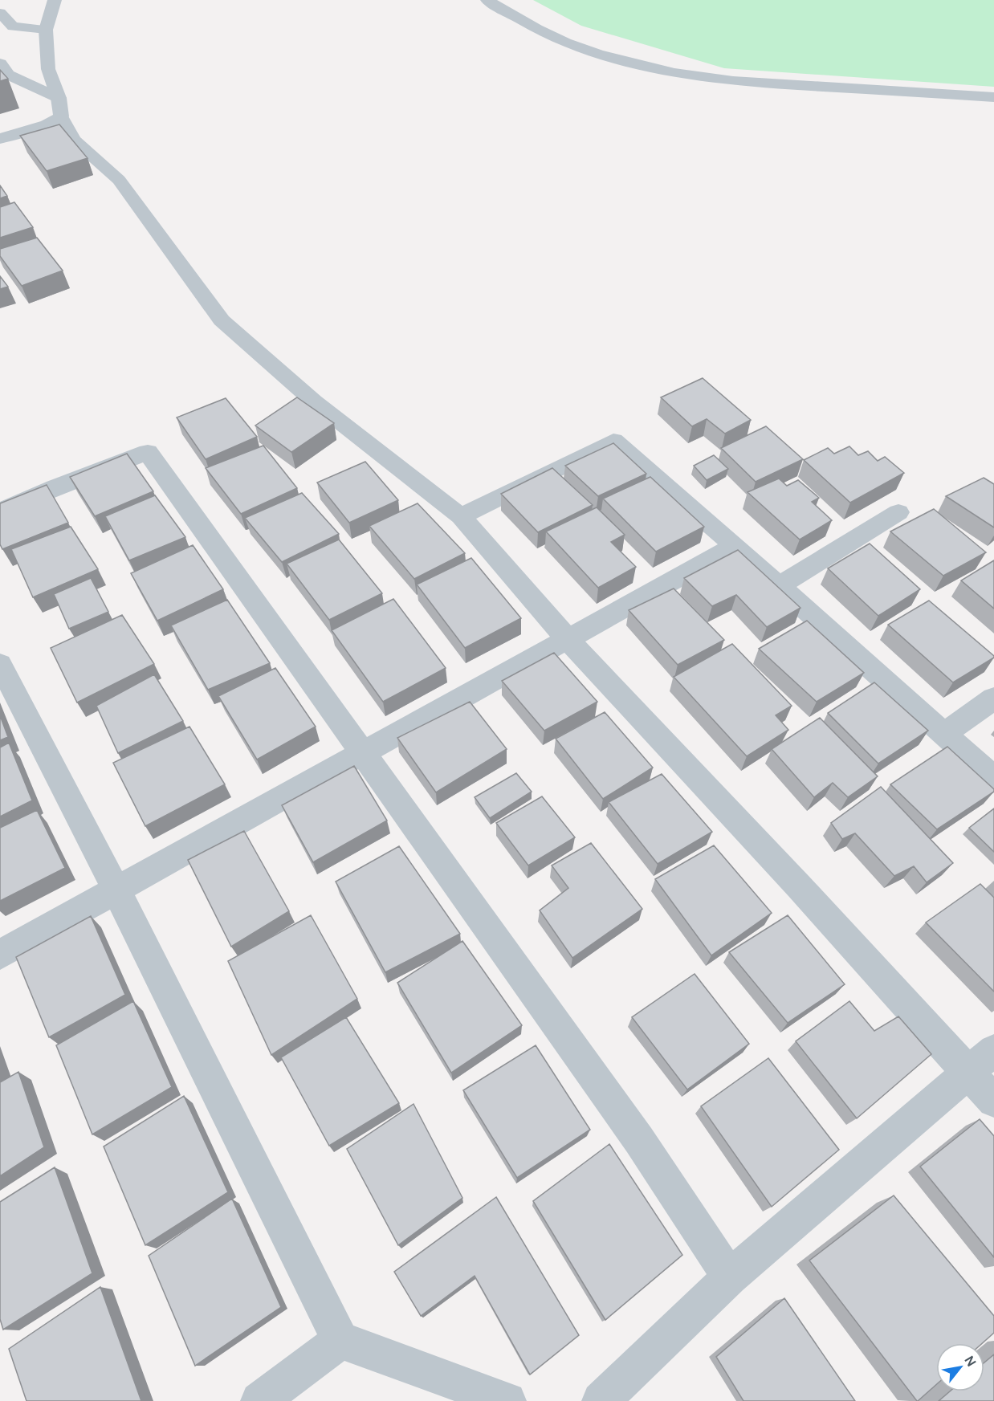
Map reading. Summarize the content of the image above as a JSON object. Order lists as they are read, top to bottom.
{
  "north": "top right"
}
